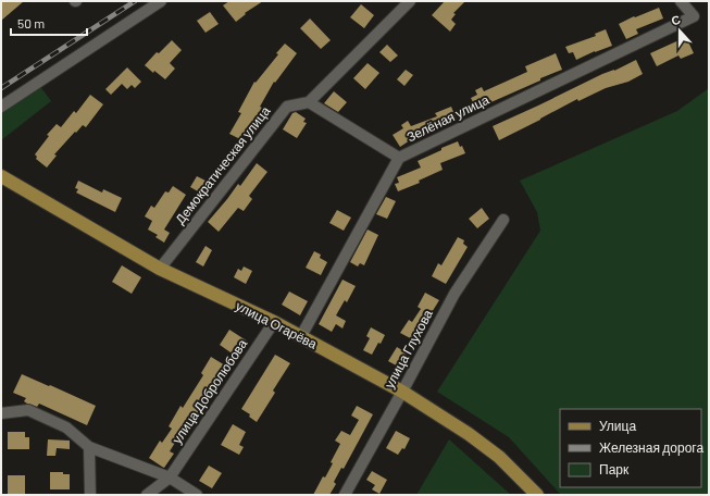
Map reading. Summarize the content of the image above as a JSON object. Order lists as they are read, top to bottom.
{
  "streets": {
    "main road": ["улица Огарёва"],
    "street": [
      "Зелёная улица",
      "Демократическая улица",
      "улица Глухова",
      "улица Добролюбова"
    ]
  },
  "crossings": [
    ["Зелёная улица", "улица Огарёва"],
    ["Демократическая улица", "улица Огарёва"],
    ["улица Огарёва", "улица Глухова"],
    ["улица Огарёва", "улица Добролюбова"]
  ],
  "legend": ["Улица", "Железная дорога", "Парк"],
  "scale_bar": "50 m",
  "north": "top"
}
